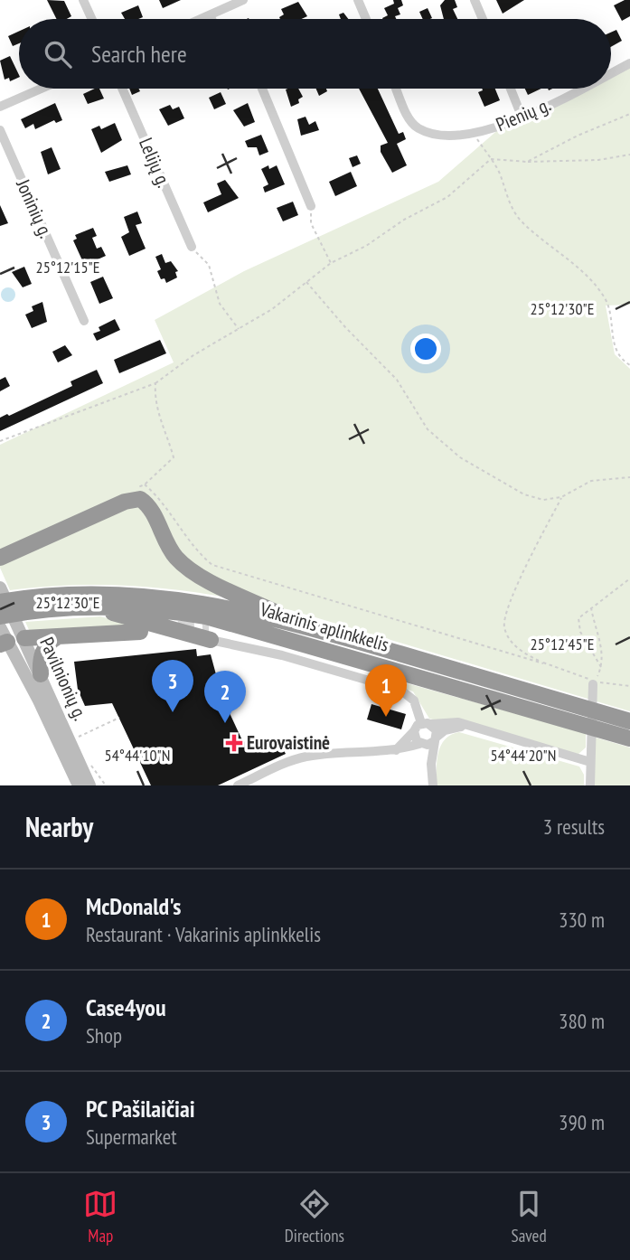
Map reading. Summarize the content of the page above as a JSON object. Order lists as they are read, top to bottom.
{
  "streets": {
    "highway": ["Vakarinis aplinkkelis"],
    "street": [
      "Pienių g.",
      "Lelijų g.",
      "Joninių g.",
      "Pavilnionių g."
    ]
  },
  "places": {
    "health": ["Eurovaistinė"]
  },
  "page": {
    "search": "Search here",
    "pins": ["3", "1", "2"],
    "heading": ["Nearby", "3 results"],
    "list": [
      {
        "mark": "1",
        "name": "McDonald's",
        "note": "Restaurant · Vakarinis aplinkkelis",
        "value": "330 m"
      },
      {
        "mark": "2",
        "name": "Case4you",
        "note": "Shop",
        "value": "380 m"
      },
      {
        "mark": "3",
        "name": "PC Pašilaičiai",
        "note": "Supermarket",
        "value": "390 m"
      }
    ],
    "nav": ["Map", "Directions", "Saved"]
  },
  "coordinates": [
    "25°12'15\"E",
    "25°12'30\"E",
    "25°12'45\"E",
    "54°44'10\"N",
    "54°44'20\"N"
  ]
}
